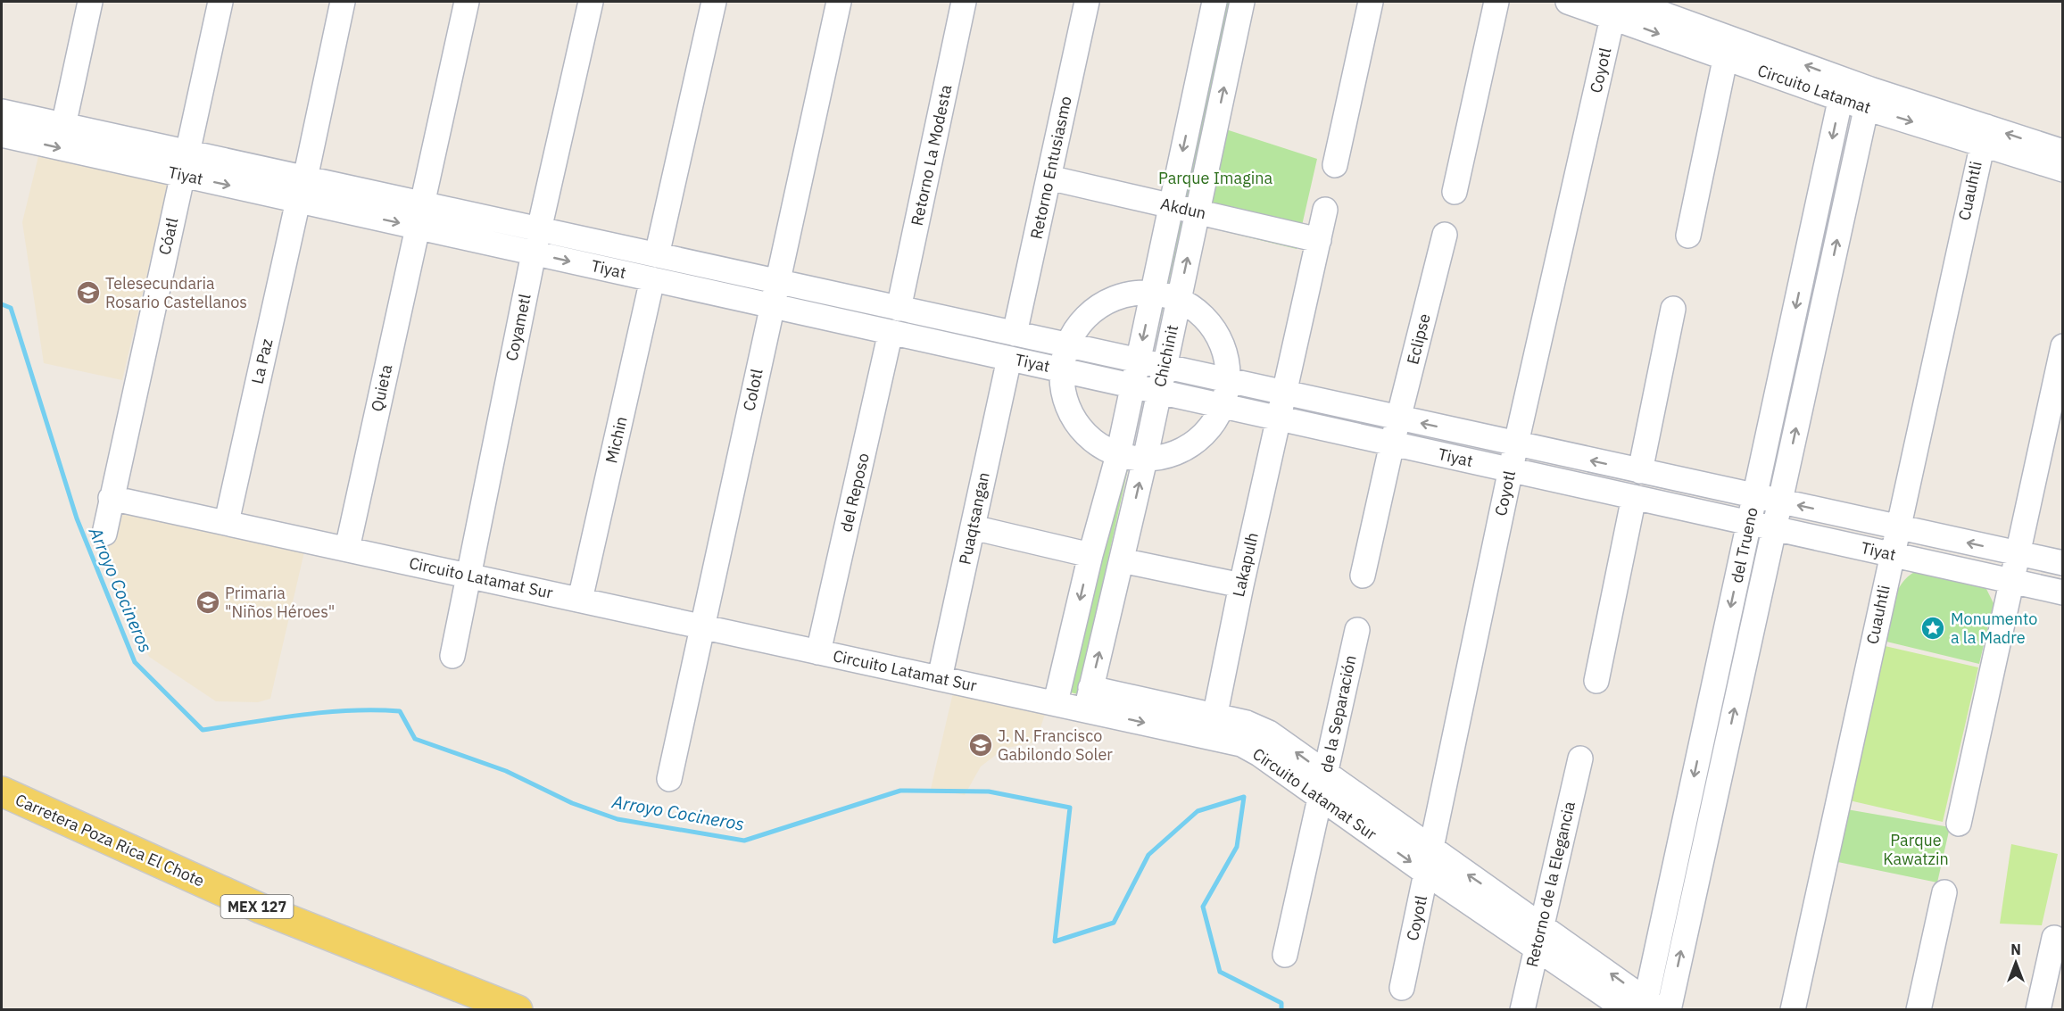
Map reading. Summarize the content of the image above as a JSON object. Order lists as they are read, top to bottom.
{
  "streets": {
    "main road": ["Carretera Poza Rica El Chote", "MEX 127"],
    "street": [
      "Coyotl",
      "Circuito Latamat",
      "Retorno La Modesta",
      "Retorno Entusiasmo",
      "Tiyat",
      "Cuauhtli",
      "Akdun",
      "Cóatl",
      "Coyametl",
      "Eclipse",
      "Chichinit",
      "La Paz",
      "Quieta",
      "Colotl",
      "Michin",
      "del Reposo",
      "Puaqtsangan",
      "del Trueno",
      "Lakapulh",
      "Circuito Latamat Sur",
      "de la Separación",
      "Retorno de la Elegancia"
    ]
  },
  "crossings": [
    ["Coyotl", "Circuito Latamat"],
    ["Coyotl", "Tiyat"],
    ["Coyotl", "Circuito Latamat Sur"],
    ["Circuito Latamat", "Cuauhtli"],
    ["Circuito Latamat", "del Trueno"],
    ["Retorno La Modesta", "Tiyat"],
    ["Retorno Entusiasmo", "Tiyat"],
    ["Retorno Entusiasmo", "Akdun"],
    ["Tiyat", "Cuauhtli"],
    ["Tiyat", "Cóatl"],
    ["Tiyat", "Coyametl"],
    ["Tiyat", "Eclipse"],
    ["Tiyat", "Chichinit"],
    ["Tiyat", "La Paz"],
    ["Tiyat", "Quieta"],
    ["Tiyat", "Colotl"],
    ["Tiyat", "Michin"],
    ["Tiyat", "del Reposo"],
    ["Tiyat", "Puaqtsangan"],
    ["Tiyat", "del Trueno"],
    ["Tiyat", "Lakapulh"],
    ["Akdun", "Chichinit"],
    ["Akdun", "Lakapulh"],
    ["Cóatl", "Circuito Latamat Sur"],
    ["Coyametl", "Circuito Latamat Sur"],
    ["Chichinit", "Circuito Latamat Sur"],
    ["La Paz", "Circuito Latamat Sur"],
    ["Quieta", "Circuito Latamat Sur"],
    ["Colotl", "Circuito Latamat Sur"],
    ["Michin", "Circuito Latamat Sur"],
    ["del Reposo", "Circuito Latamat Sur"],
    ["Puaqtsangan", "Circuito Latamat Sur"],
    ["del Trueno", "Circuito Latamat Sur"],
    ["Lakapulh", "Circuito Latamat Sur"],
    ["Circuito Latamat Sur", "de la Separación"],
    ["Circuito Latamat Sur", "Retorno de la Elegancia"]
  ],
  "water": ["Arroyo Cocineros"],
  "parks": ["Parque Imagina", "Parque Kawatzin"],
  "places": {
    "school or university": ["Telesecundaria Rosario Castellanos", "Primaria \"Niños Héroes\"", "J. N. Francisco Gabilondo Soler"],
    "place": ["Monumento a la Madre"]
  },
  "north": "top"
}
